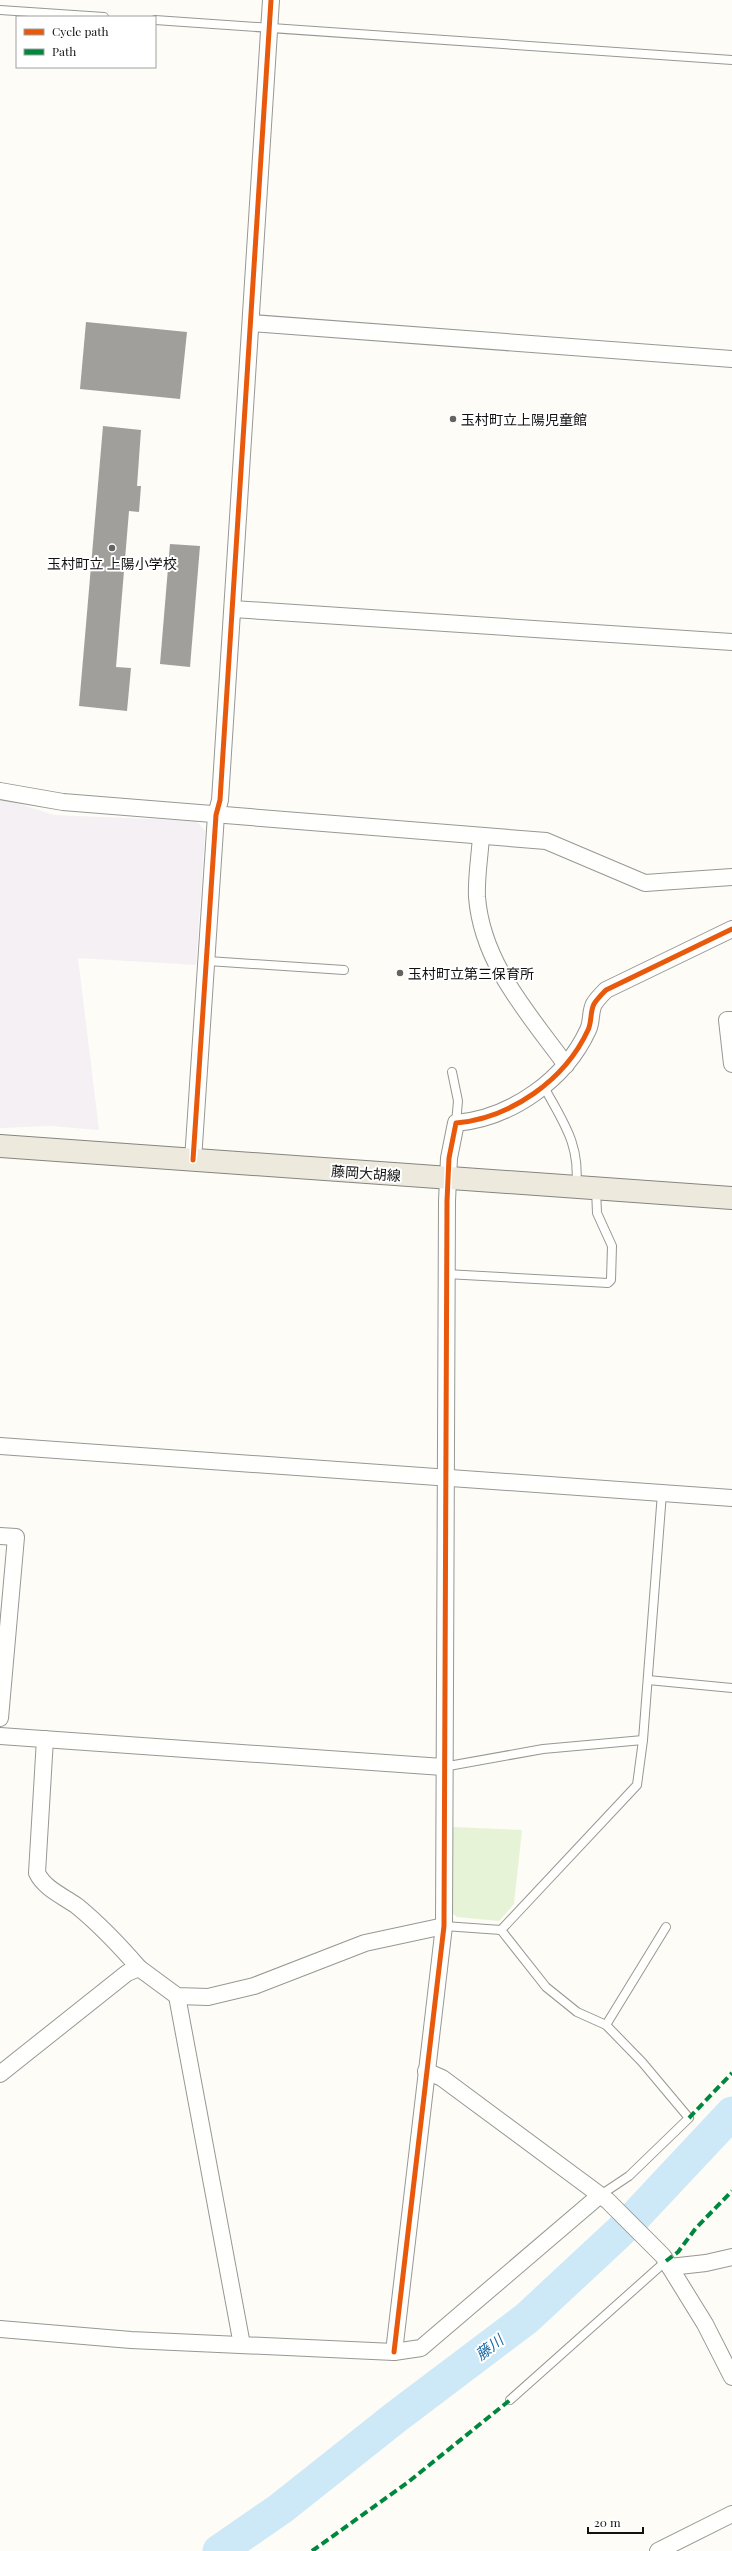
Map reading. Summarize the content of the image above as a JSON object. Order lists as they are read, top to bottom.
{
  "streets": {
    "main road": ["藤岡大胡線"]
  },
  "water": ["藤川"],
  "places": ["玉村町立上陽児童館", "玉村町立 上陽小学校", "玉村町立第三保育所"],
  "legend": ["Cycle path", "Path"],
  "scale_bar": "20 m"
}
